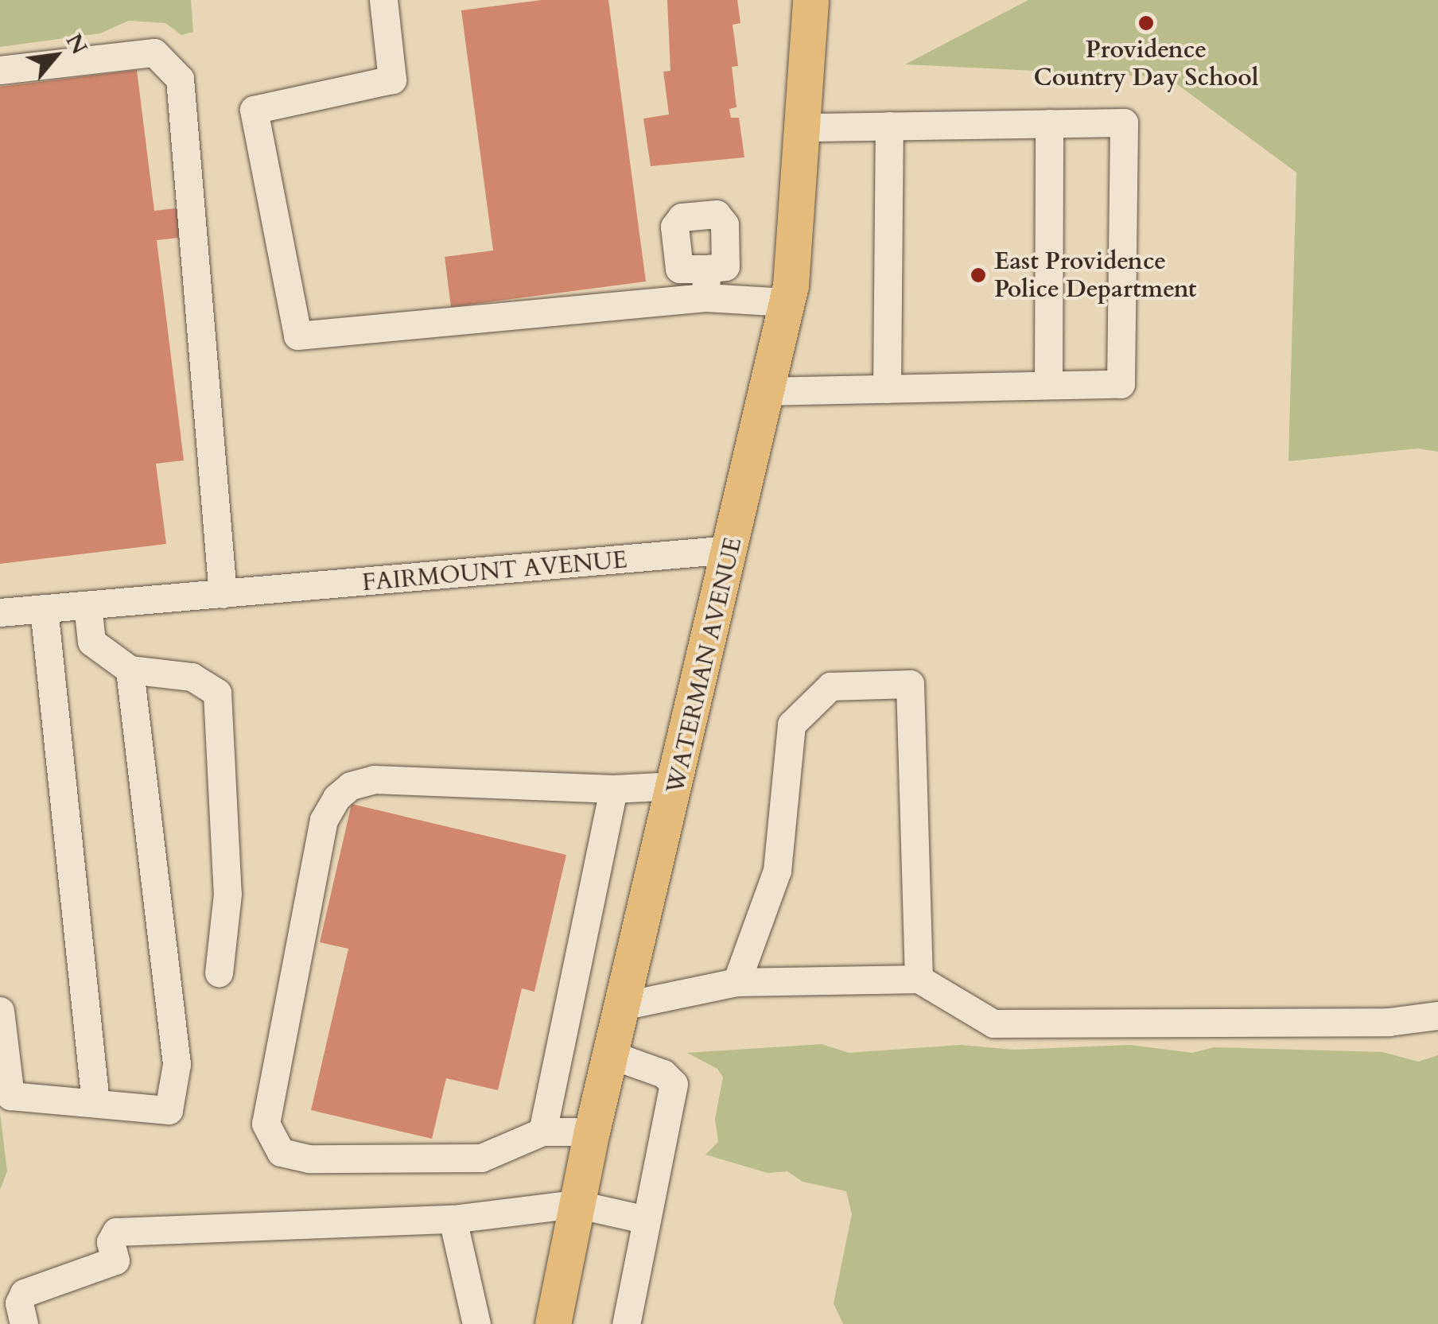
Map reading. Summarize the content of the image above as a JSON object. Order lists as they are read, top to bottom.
{
  "streets": {
    "main road": ["WATERMAN AVENUE"],
    "street": ["FAIRMOUNT AVENUE"]
  },
  "crossings": [
    ["FAIRMOUNT AVENUE", "WATERMAN AVENUE"]
  ],
  "places": ["Providence Country Day School", "East Providence Police Department"],
  "north": "top right"
}
